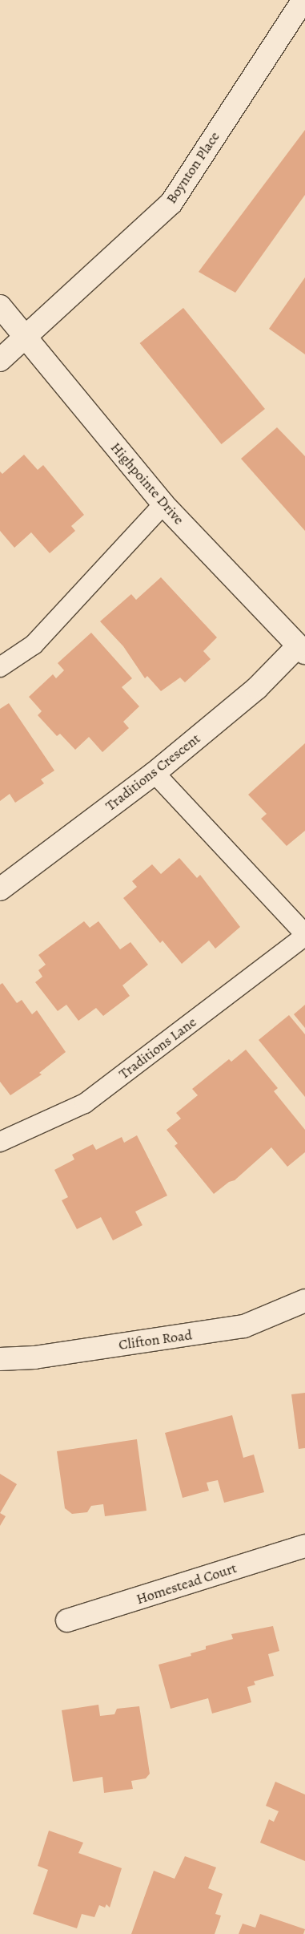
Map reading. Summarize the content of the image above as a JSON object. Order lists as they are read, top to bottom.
{
  "streets": {
    "street": [
      "Boynton Place",
      "Highpointe Drive",
      "Traditions Crescent",
      "Clifton Road",
      "Homestead Court"
    ],
    "lane": ["Traditions Lane"]
  },
  "crossings": [
    ["Boynton Place", "Highpointe Drive"],
    ["Highpointe Drive", "Traditions Crescent"],
    ["Traditions Crescent", "Traditions Lane"]
  ]
}
